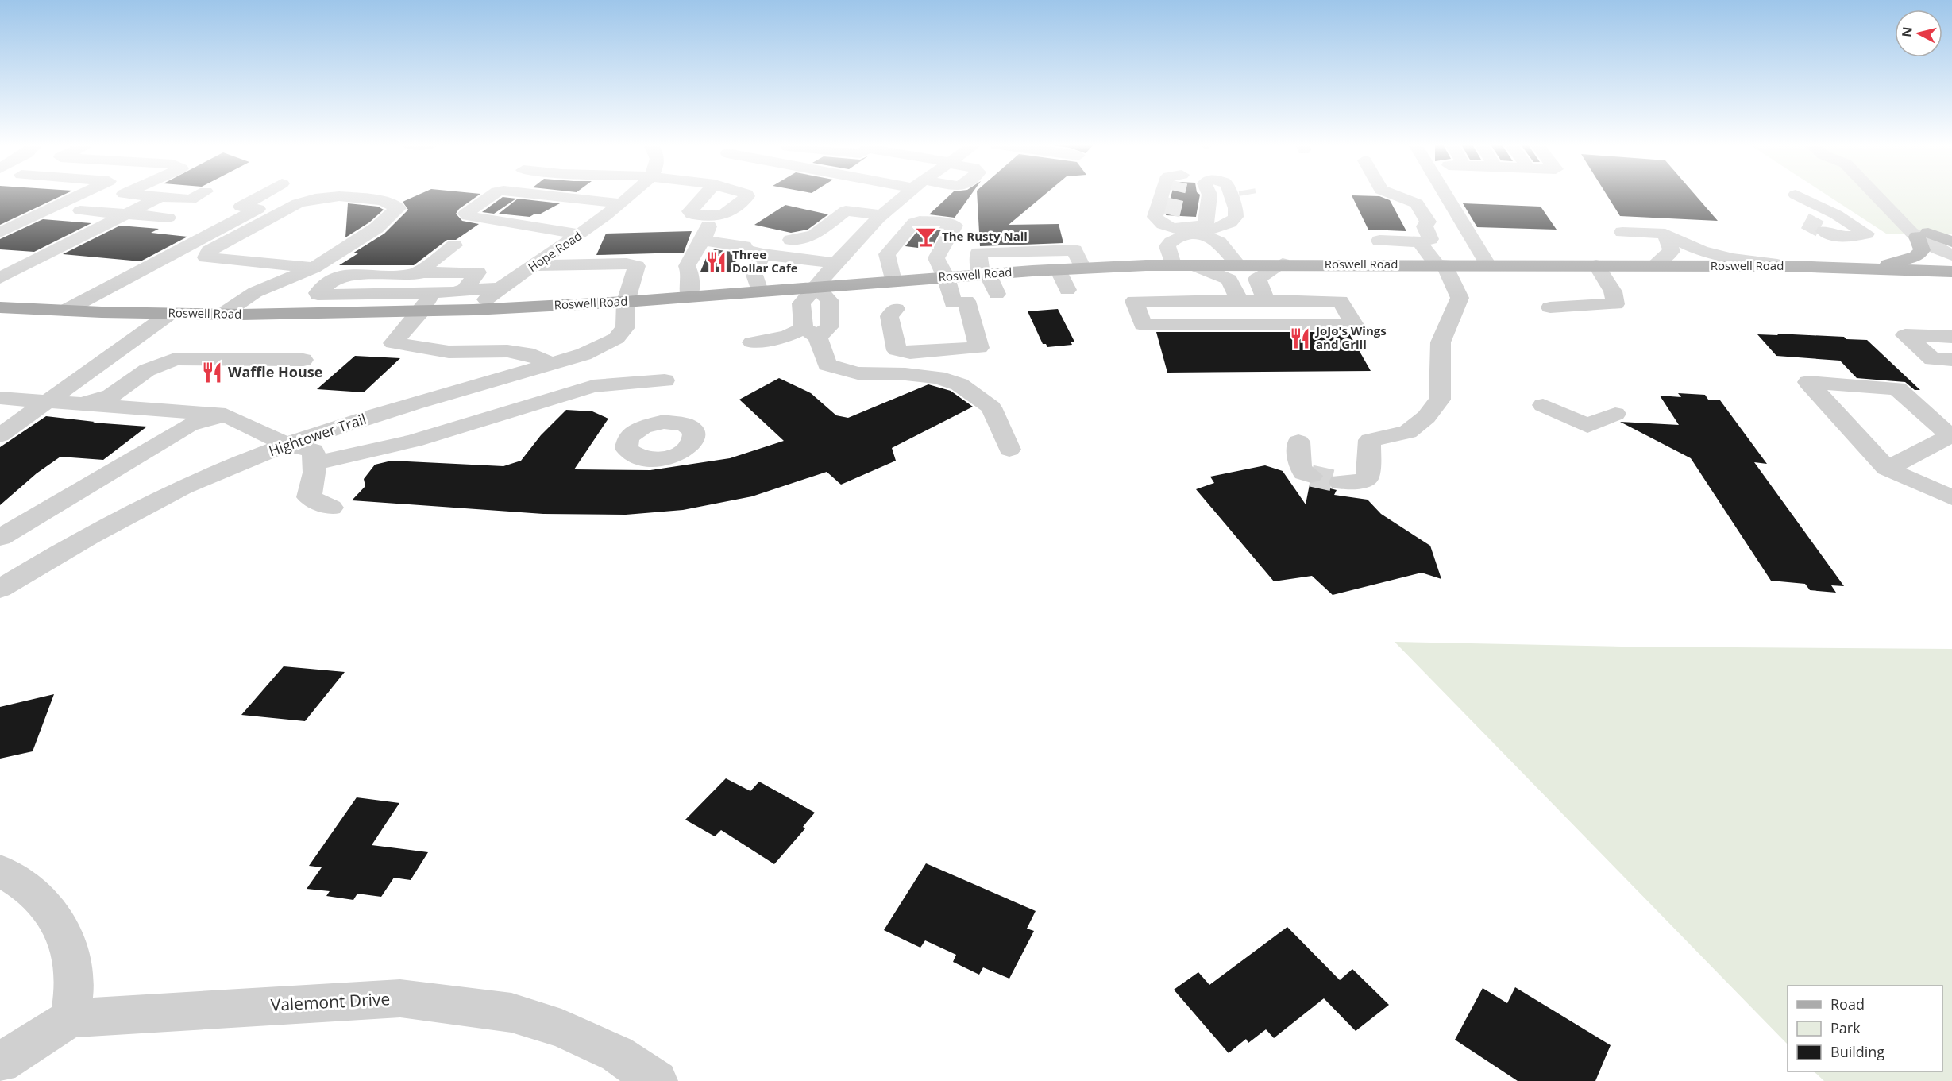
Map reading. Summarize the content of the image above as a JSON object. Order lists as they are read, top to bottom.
{
  "streets": {
    "main road": ["Roswell Road"],
    "street": ["Hope Road", "Hightower Trail", "Valemont Drive"]
  },
  "crossings": [
    ["Hope Road", "Roswell Road"],
    ["Hope Road", "Hightower Trail"],
    ["Roswell Road", "Hightower Trail"]
  ],
  "places": {
    "bar": ["The Rusty Nail"],
    "restaurant": ["Three Dollar Cafe", "JoJo's Wings and Grill", "Waffle House"]
  },
  "legend": ["Road", "Park", "Building"],
  "north": "left"
}
